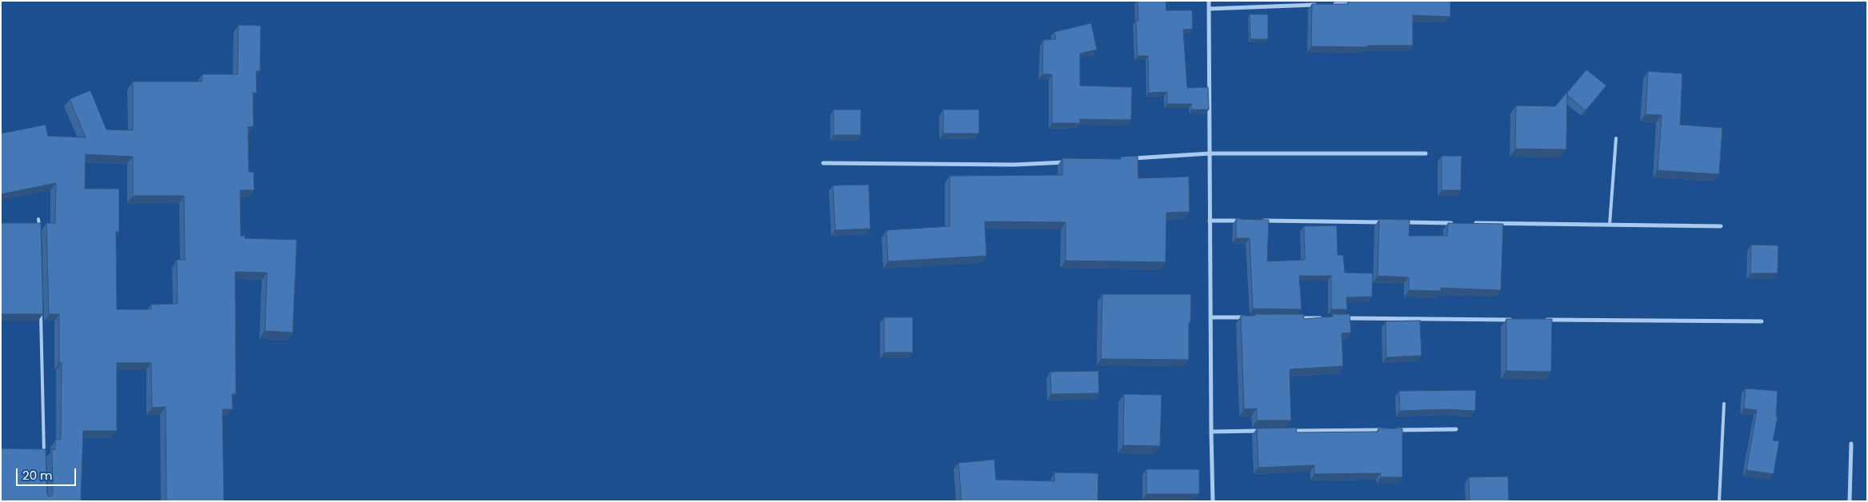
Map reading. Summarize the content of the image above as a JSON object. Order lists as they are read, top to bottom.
{
  "scale_bar": "20 m"
}
